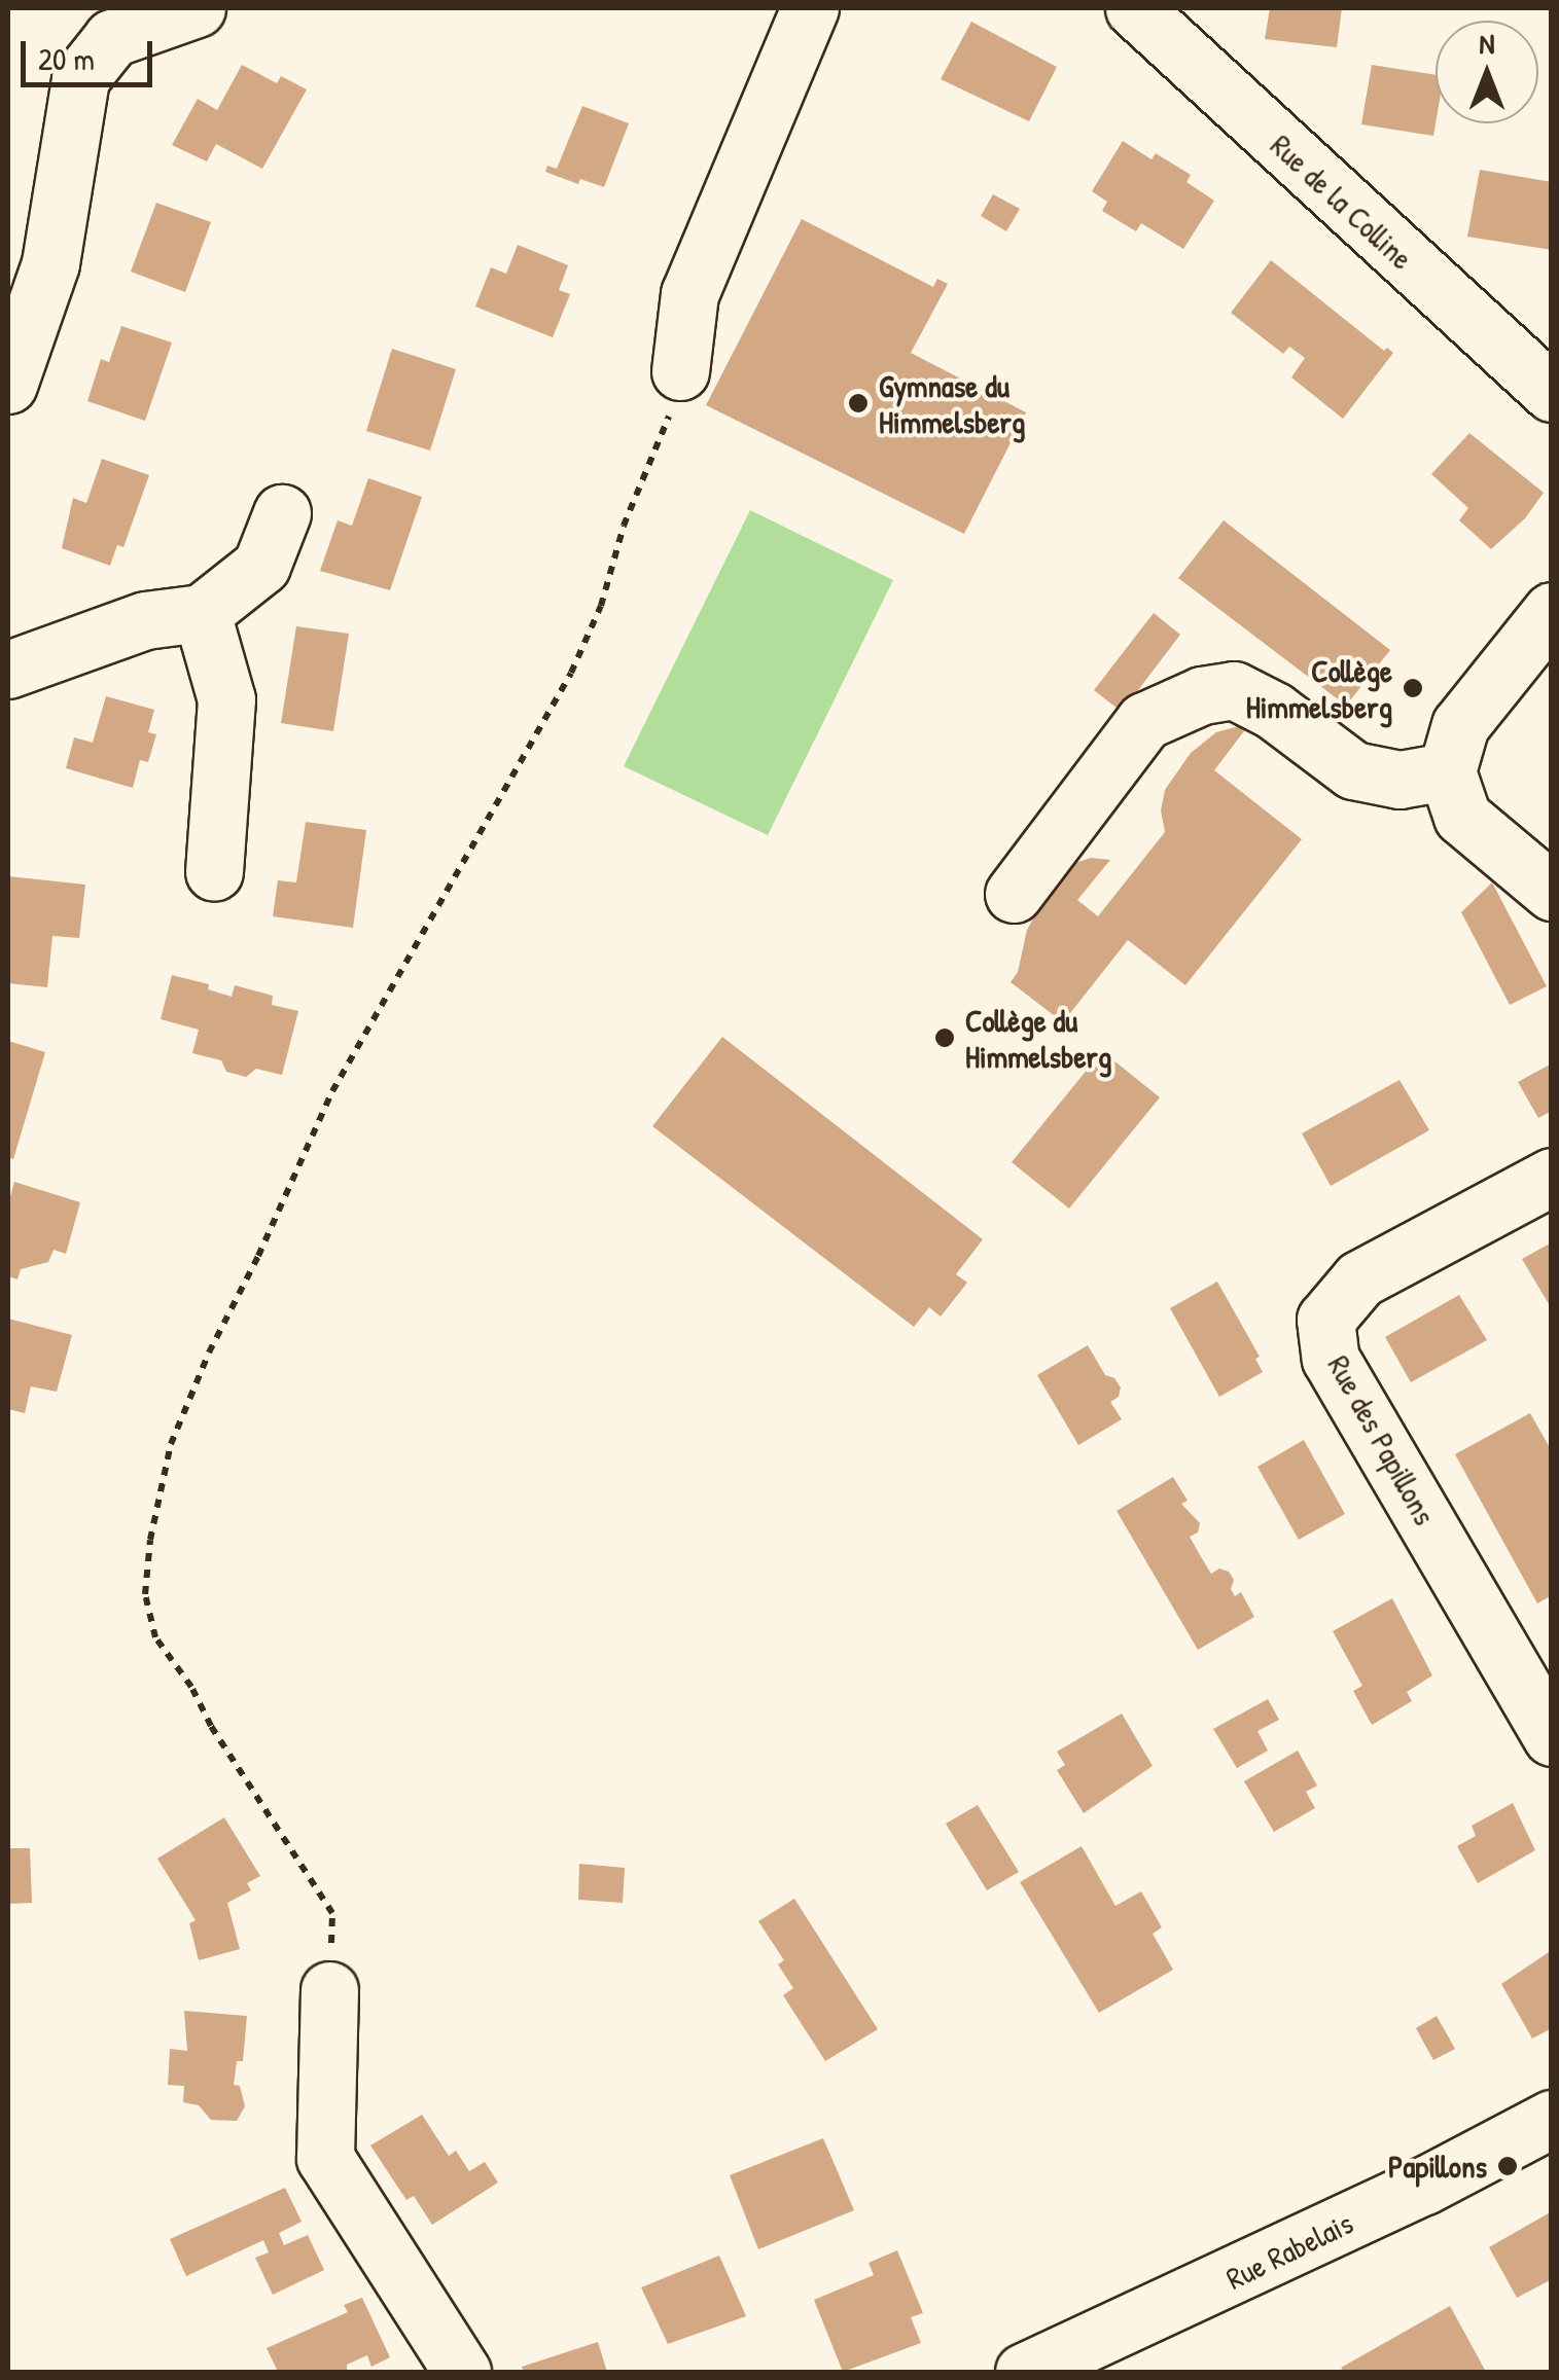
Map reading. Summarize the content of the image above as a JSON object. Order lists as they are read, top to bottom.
{
  "streets": {
    "street": ["Rue de la Colline", "Rue des Papillons", "Rue Rabelais"]
  },
  "places": [
    "Gymnase du Himmelsberg",
    "Collège Himmelsberg",
    "Collège du Himmelsberg",
    "Papillons"
  ],
  "scale_bar": "20 m",
  "north": "top"
}
